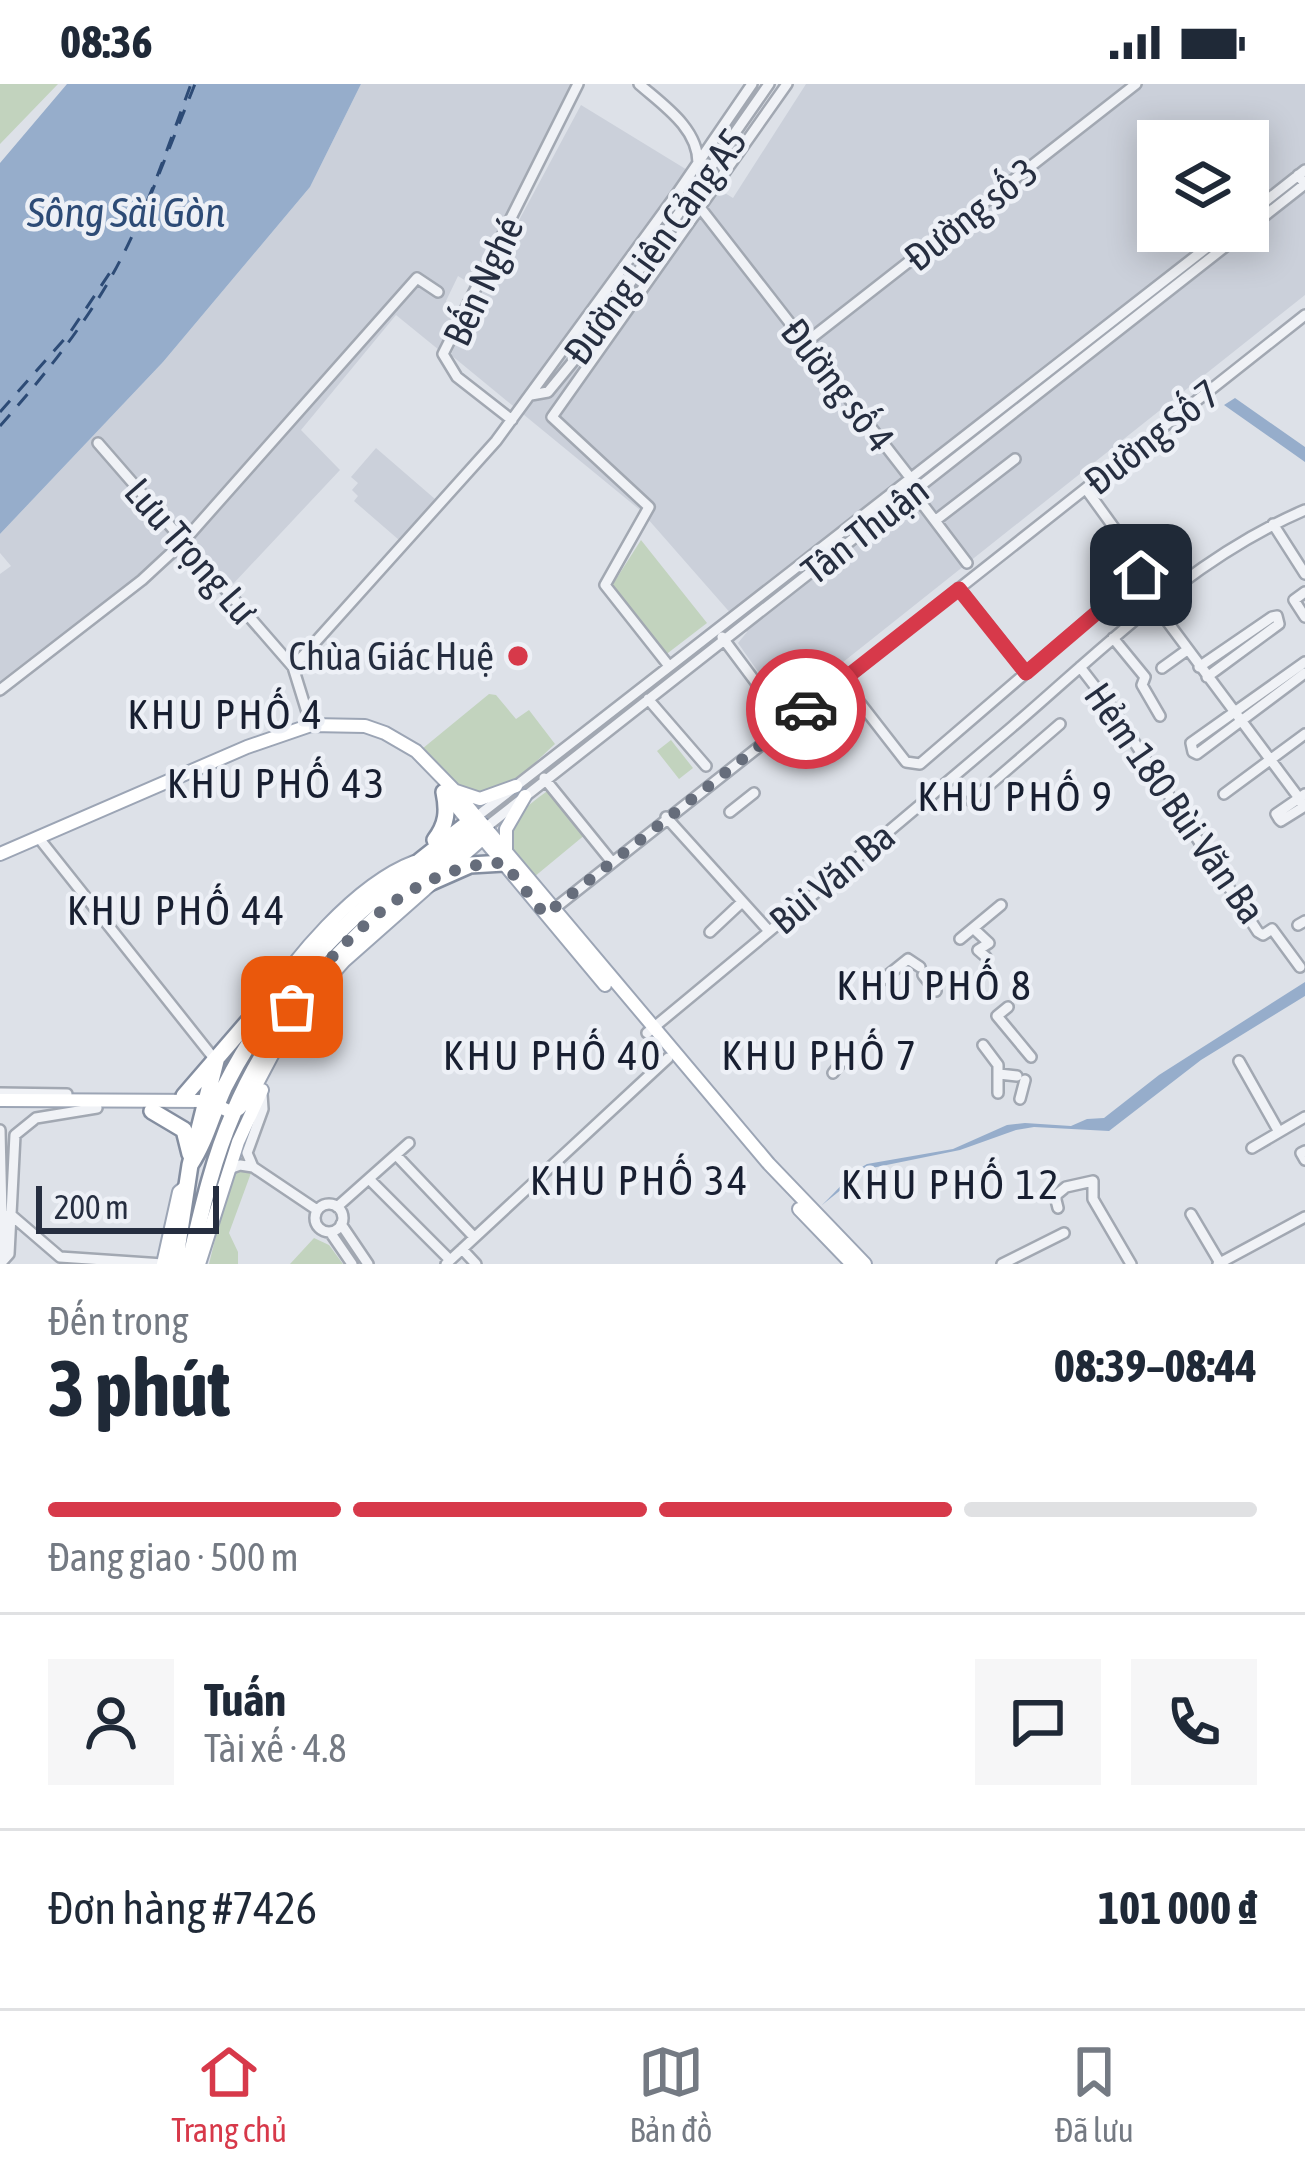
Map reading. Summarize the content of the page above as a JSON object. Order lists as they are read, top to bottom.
{
  "streets": {
    "street": [
      "Đường số 3",
      "Đường Liên Cảng A5",
      "Bến Nghé",
      "Đường số 4",
      "Đường Số 7",
      "Tân Thuận",
      "Lưu Trọng Lư",
      "Hẻm 180 Bùi Văn Ba",
      "Bùi Văn Ba"
    ]
  },
  "crossings": [
    ["Đường số 3", "Đường số 4"],
    ["Đường Liên Cảng A5", "Bến Nghé"],
    ["Đường số 4", "Tân Thuận"],
    ["Hẻm 180 Bùi Văn Ba", "Bùi Văn Ba"]
  ],
  "districts": [
    "KHU PHỐ 4",
    "KHU PHỐ 43",
    "KHU PHỐ 9",
    "KHU PHỐ 44",
    "KHU PHỐ 8",
    "KHU PHỐ 40",
    "KHU PHỐ 7",
    "KHU PHỐ 34",
    "KHU PHỐ 12"
  ],
  "water": ["Sông Sài Gòn"],
  "places": ["Chùa Giác Huệ"],
  "scale_bar": "200 m",
  "page": {
    "status": "08:36",
    "scale": "200 m",
    "heading": ["3 phút", "Đến trong", "08:39–08:44"],
    "panel": [
      "Tuấn",
      "Tài xế · 4.8",
      "Đơn hàng #7426",
      "101 000 ₫"
    ],
    "bar": "Đang giao · 500 m",
    "tabs": ["Trang chủ", "Bản đồ", "Đã lưu"]
  }
}
